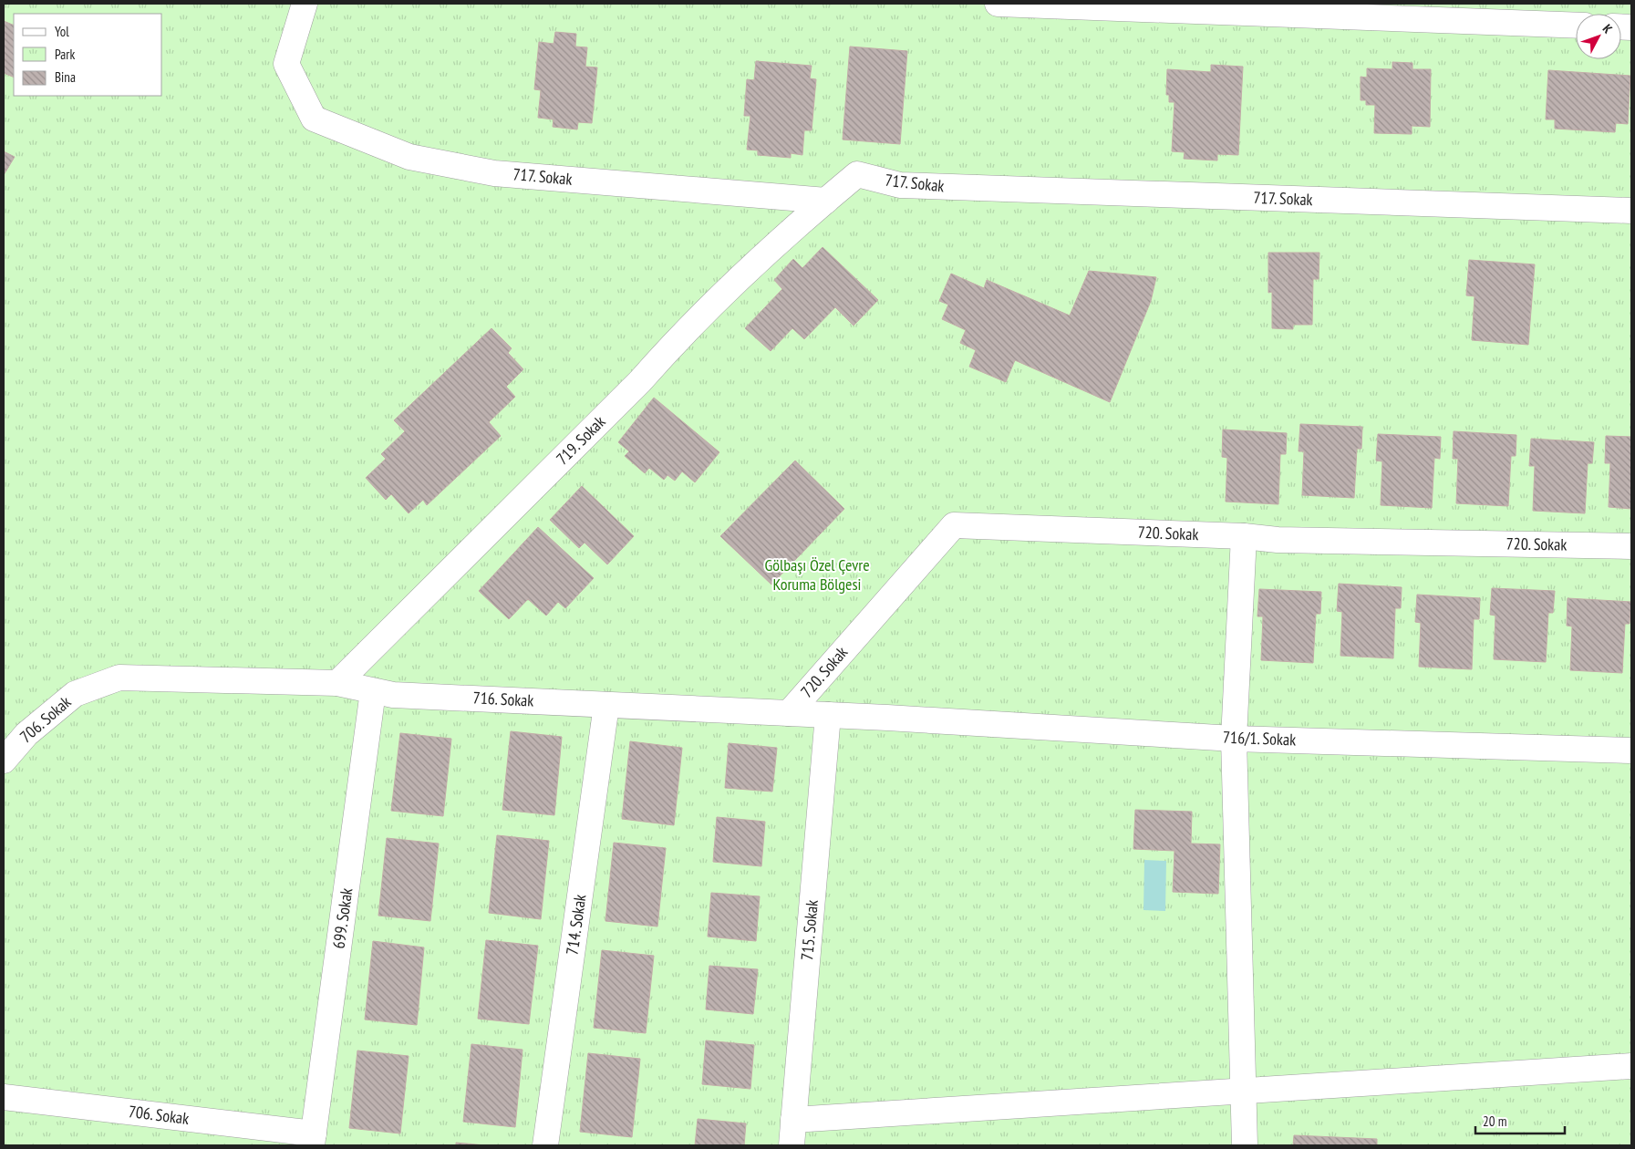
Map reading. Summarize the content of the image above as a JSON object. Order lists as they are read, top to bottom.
{
  "streets": {
    "street": [
      "717. Sokak",
      "719. Sokak",
      "720. Sokak",
      "716. Sokak",
      "706. Sokak",
      "716/1. Sokak",
      "699. Sokak",
      "714. Sokak",
      "715. Sokak"
    ]
  },
  "crossings": [
    ["717. Sokak", "719. Sokak"],
    ["719. Sokak", "716. Sokak"],
    ["720. Sokak", "716. Sokak"],
    ["716. Sokak", "706. Sokak"],
    ["716. Sokak", "716/1. Sokak"],
    ["716. Sokak", "699. Sokak"],
    ["716. Sokak", "714. Sokak"],
    ["716. Sokak", "715. Sokak"],
    ["706. Sokak", "699. Sokak"]
  ],
  "parks": ["Gölbaşı Özel Çevre Koruma Bölgesi"],
  "legend": ["Yol", "Park", "Bina"],
  "scale_bar": "20 m",
  "north": "top right"
}
